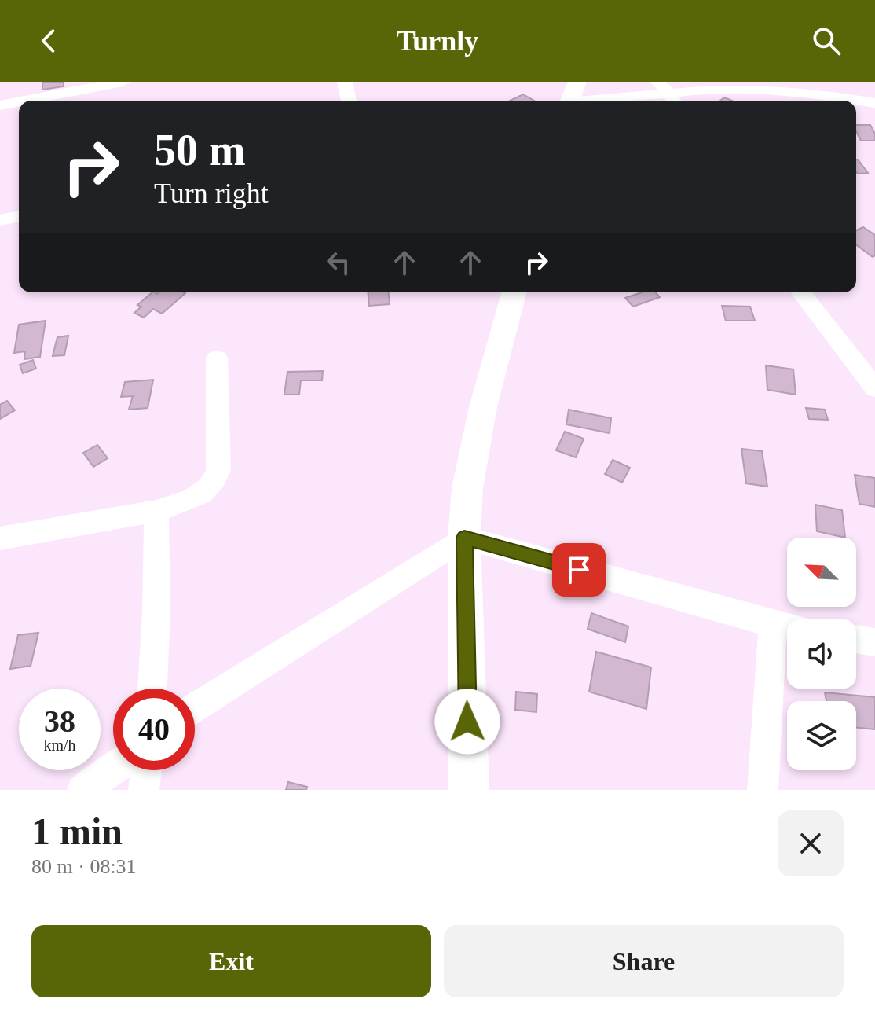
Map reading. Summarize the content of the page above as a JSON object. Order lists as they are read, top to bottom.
{
  "north": "top left",
  "page": {
    "header": "Turnly",
    "turn": ["50 m", "Turn right"],
    "speed": "38 km/h",
    "limit": "40",
    "heading": ["1 min", "80 m · 08:31"],
    "buttons": ["Exit", "Share"]
  }
}
